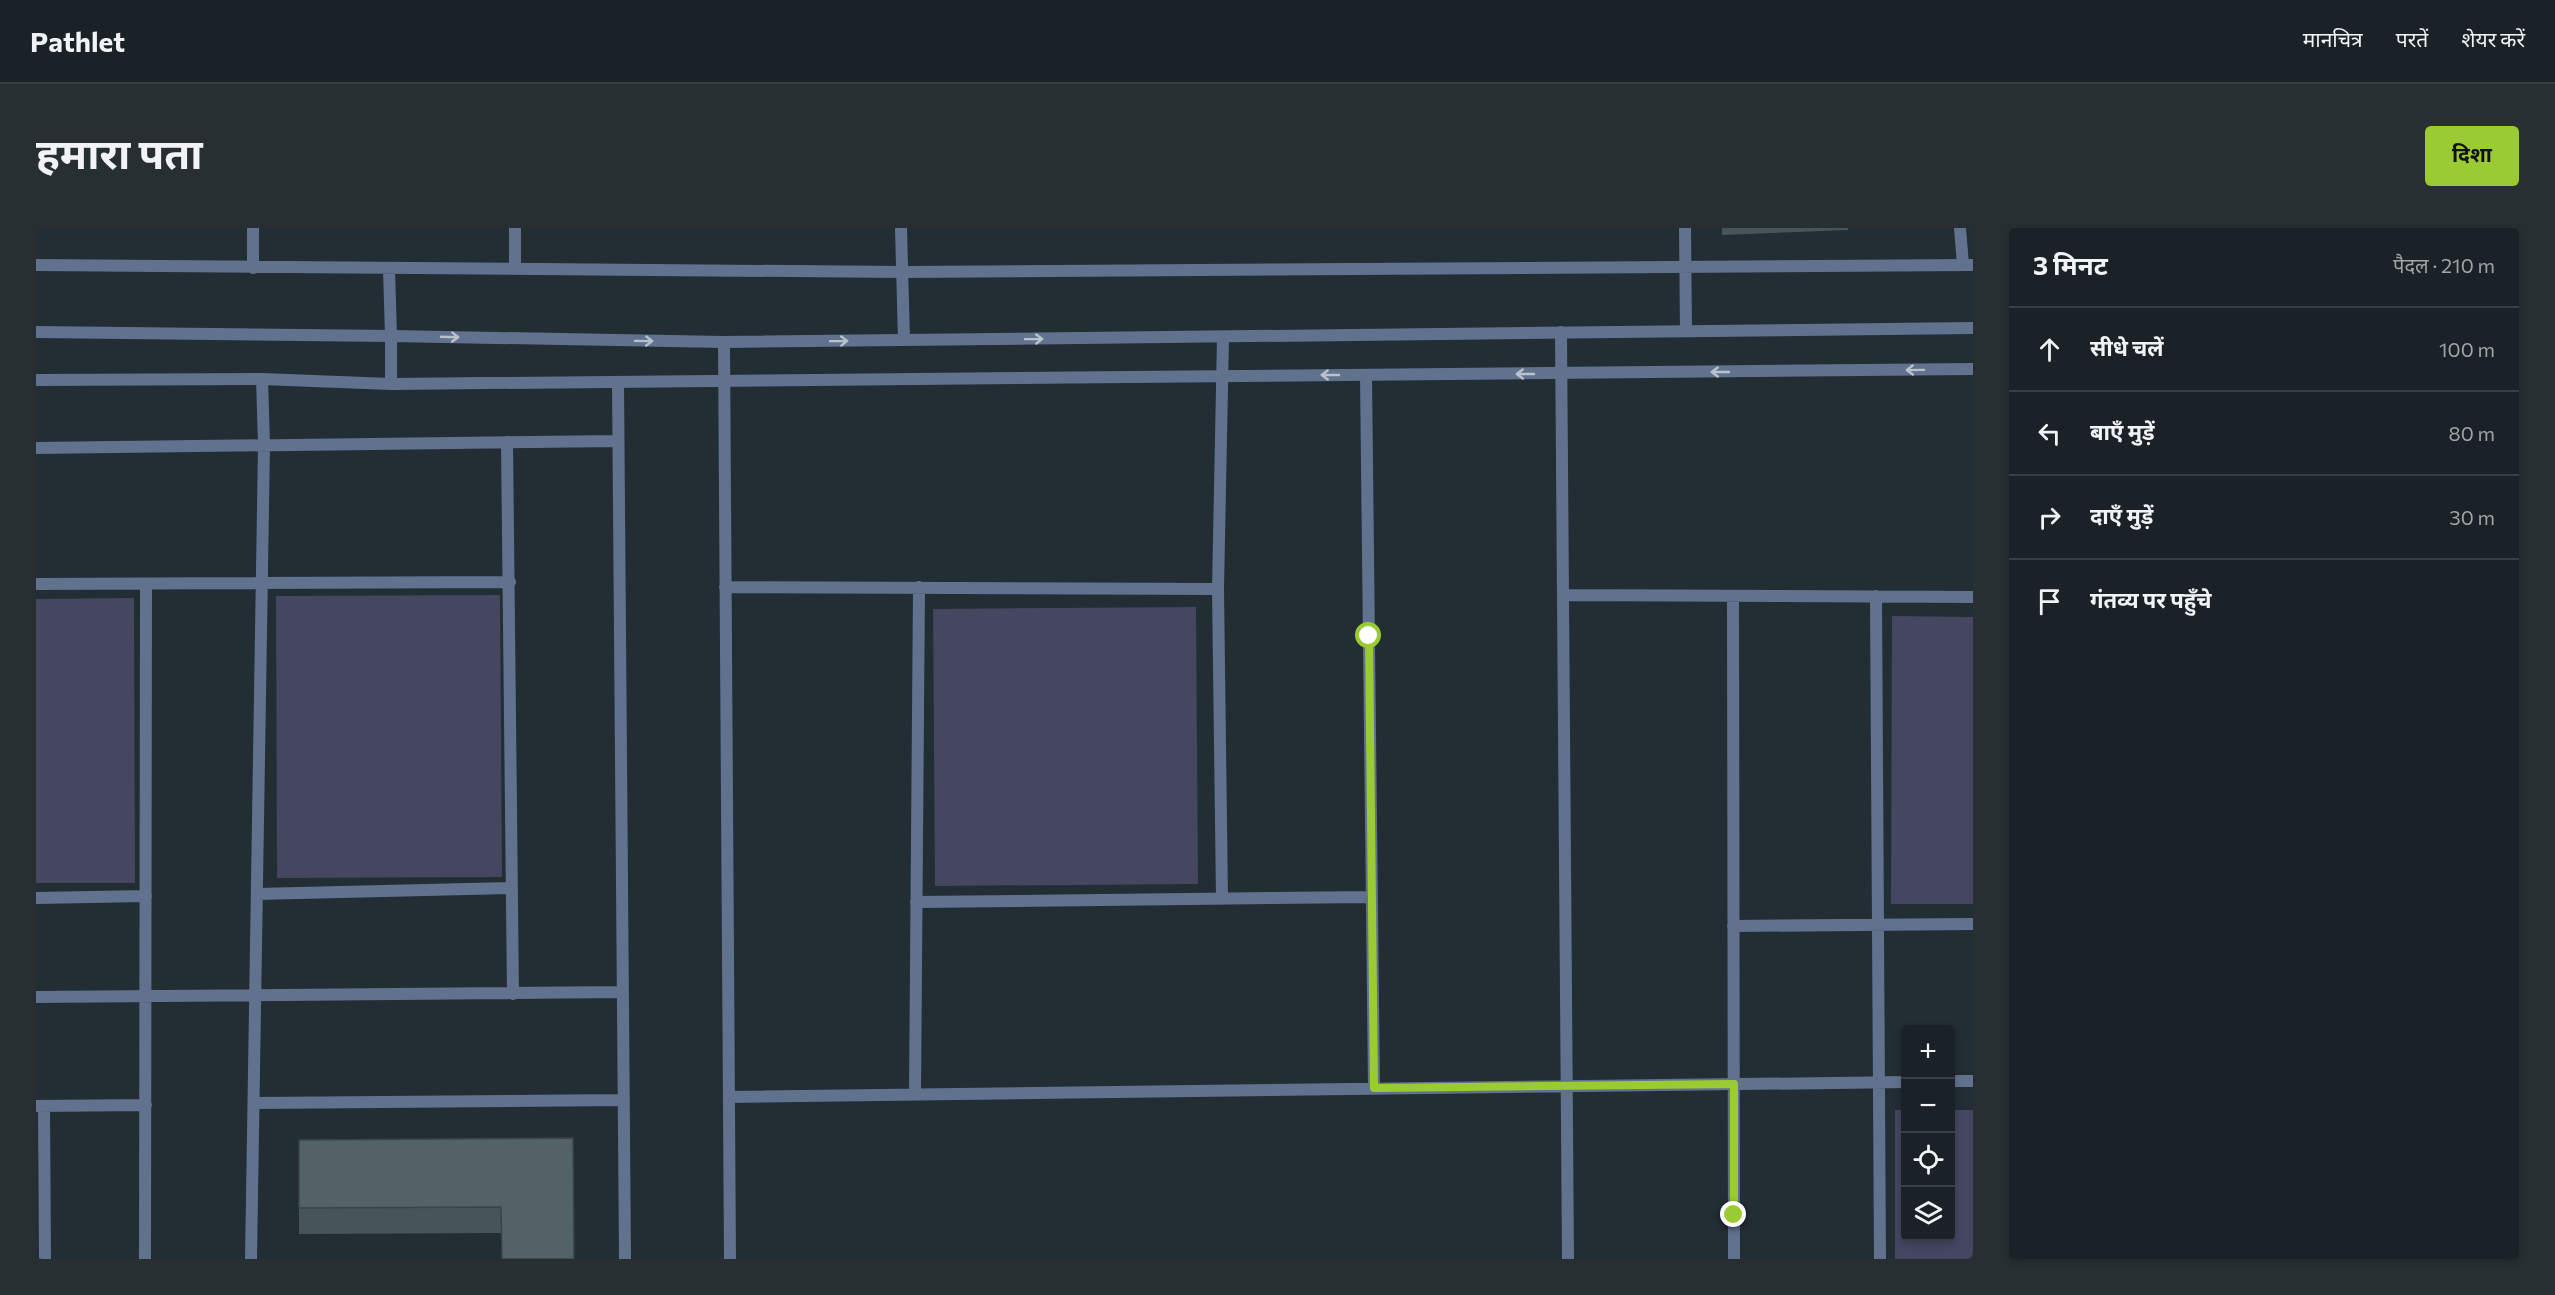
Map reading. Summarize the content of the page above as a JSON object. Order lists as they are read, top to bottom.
{
  "page": {
    "header": "Pathlet",
    "nav": ["मानचित्र", "परतें", "शेयर करें"],
    "title": "हमारा पता",
    "buttons": "दिशा",
    "heading": ["3 मिनट", "पैदल · 210 m"],
    "list": [
      ["सीधे चलें", "100 m"],
      ["बाएँ मुड़ें", "80 m"],
      ["दाएँ मुड़ें", "30 m"],
      "गंतव्य पर पहुँचे"
    ],
    "map_buttons": ["+", "−"]
  }
}
